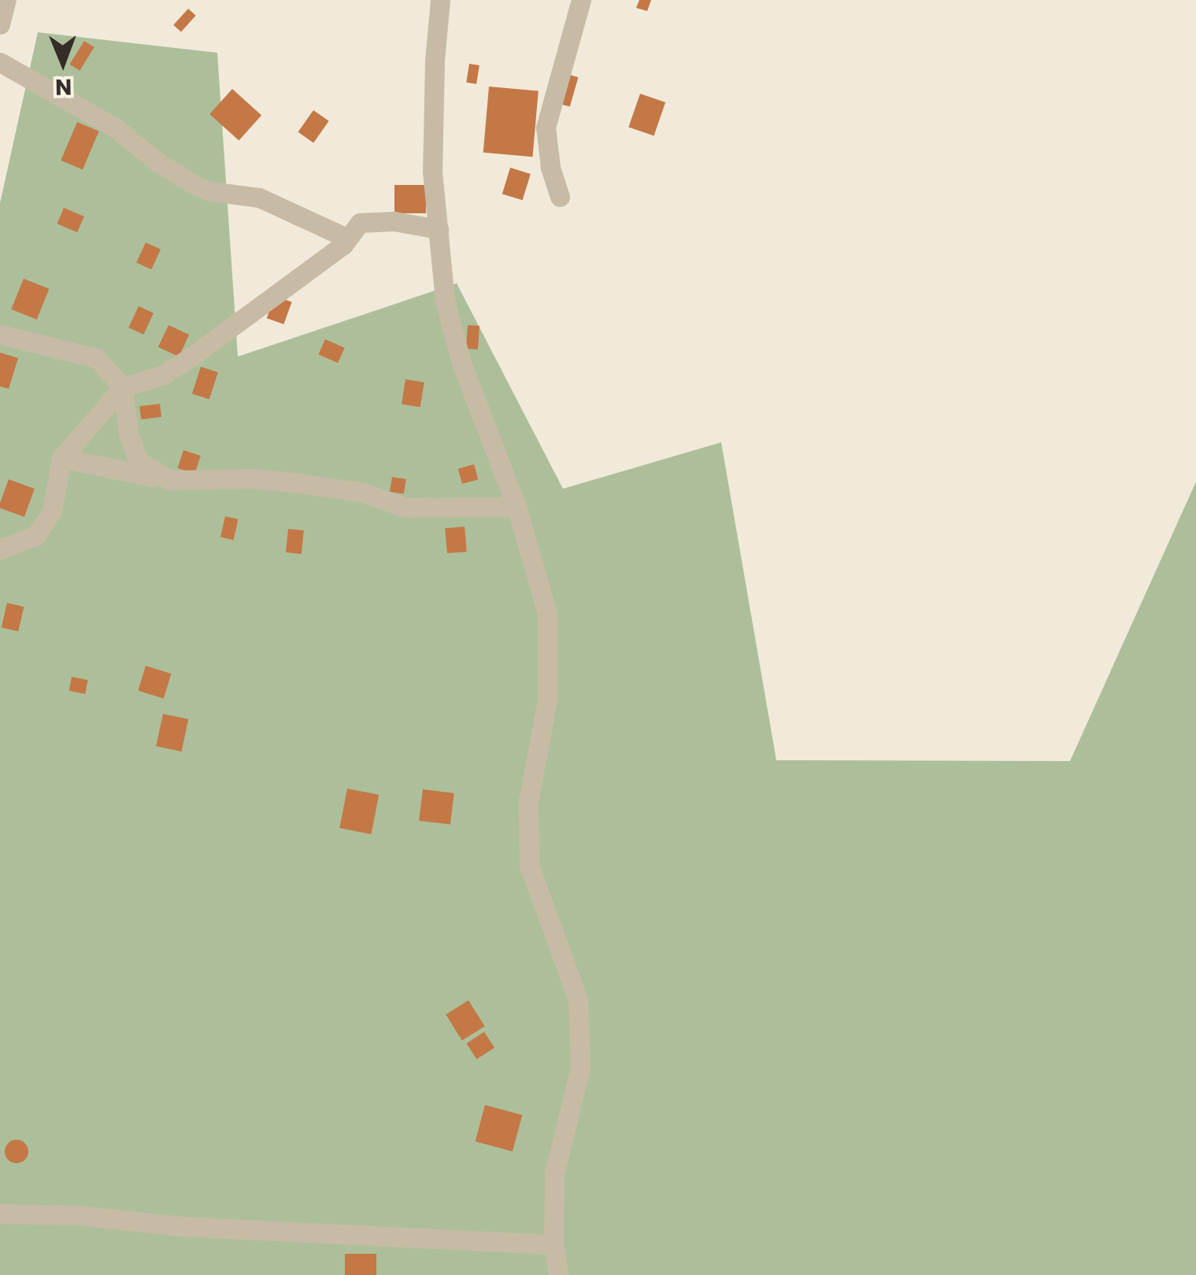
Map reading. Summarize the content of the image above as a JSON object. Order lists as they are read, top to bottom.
{
  "north": "bottom"
}
